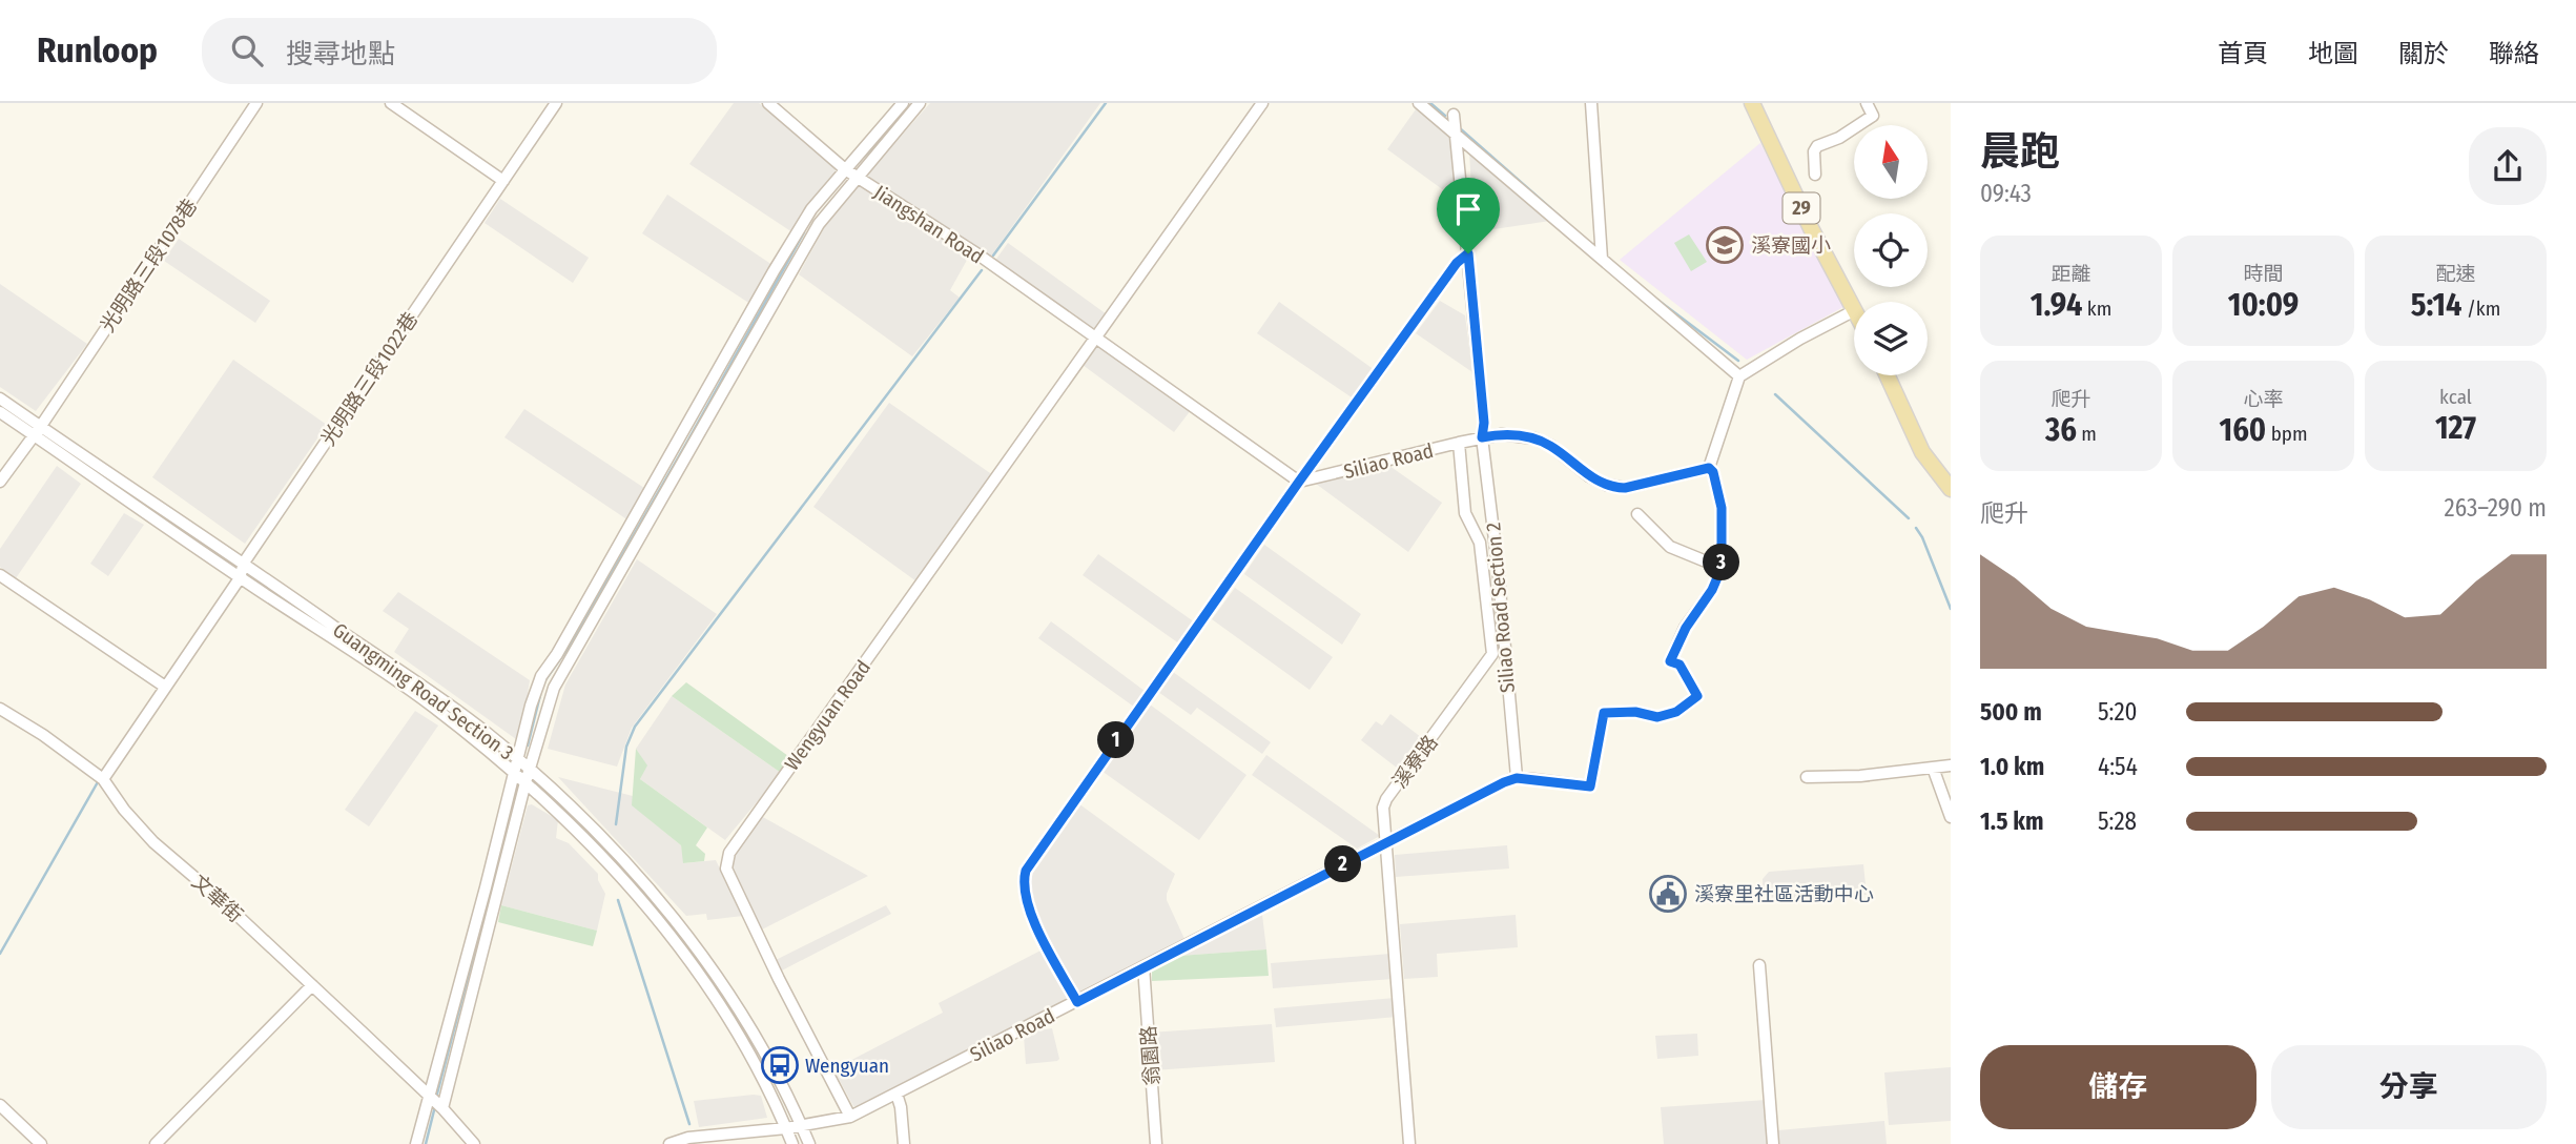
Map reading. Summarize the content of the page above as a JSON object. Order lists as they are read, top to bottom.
{
  "streets": {
    "main road": ["29"],
    "street": [
      "Jiangshan Road",
      "光明路三段1078巷",
      "光明路三段1022巷",
      "Siliao Road",
      "Siliao Road Section 2",
      "Guangming Road Section 3",
      "Wengyuan Road",
      "溪寮路",
      "文華街",
      "翁園路"
    ]
  },
  "crossings": [
    ["Jiangshan Road", "Wengyuan Road"],
    ["光明路三段1078巷", "Guangming Road Section 3"],
    ["光明路三段1022巷", "Guangming Road Section 3"],
    ["光明路三段1022巷", "文華街"],
    ["Siliao Road", "Siliao Road Section 2"],
    ["Siliao Road", "Guangming Road Section 3"],
    ["Siliao Road", "Wengyuan Road"],
    ["Siliao Road", "溪寮路"],
    ["Siliao Road", "翁園路"]
  ],
  "places": {
    "school or university": ["溪寮國小"],
    "public building": ["溪寮里社區活動中心"],
    "bus stop": ["Wengyuan"]
  },
  "north": "top",
  "page": {
    "header": "Runloop",
    "search": "搜尋地點",
    "nav": [
      "首頁",
      "地圖",
      "關於",
      "聯絡"
    ],
    "heading": ["晨跑", "09:43"],
    "stats": [
      ["距離", "1.94 km"],
      ["時間", "10:09"],
      ["配速", "5:14 /km"],
      ["爬升", "36 m"],
      ["心率", "160 bpm"],
      ["kcal", "127"]
    ],
    "chart": ["爬升", "263–290 m"],
    "pins": ["3", "1", "2"],
    "list": [
      {
        "name": "500 m",
        "note": "5:20"
      },
      {
        "name": "1.0 km",
        "note": "4:54"
      },
      {
        "name": "1.5 km",
        "note": "5:28"
      }
    ],
    "buttons": ["儲存", "分享"]
  }
}
